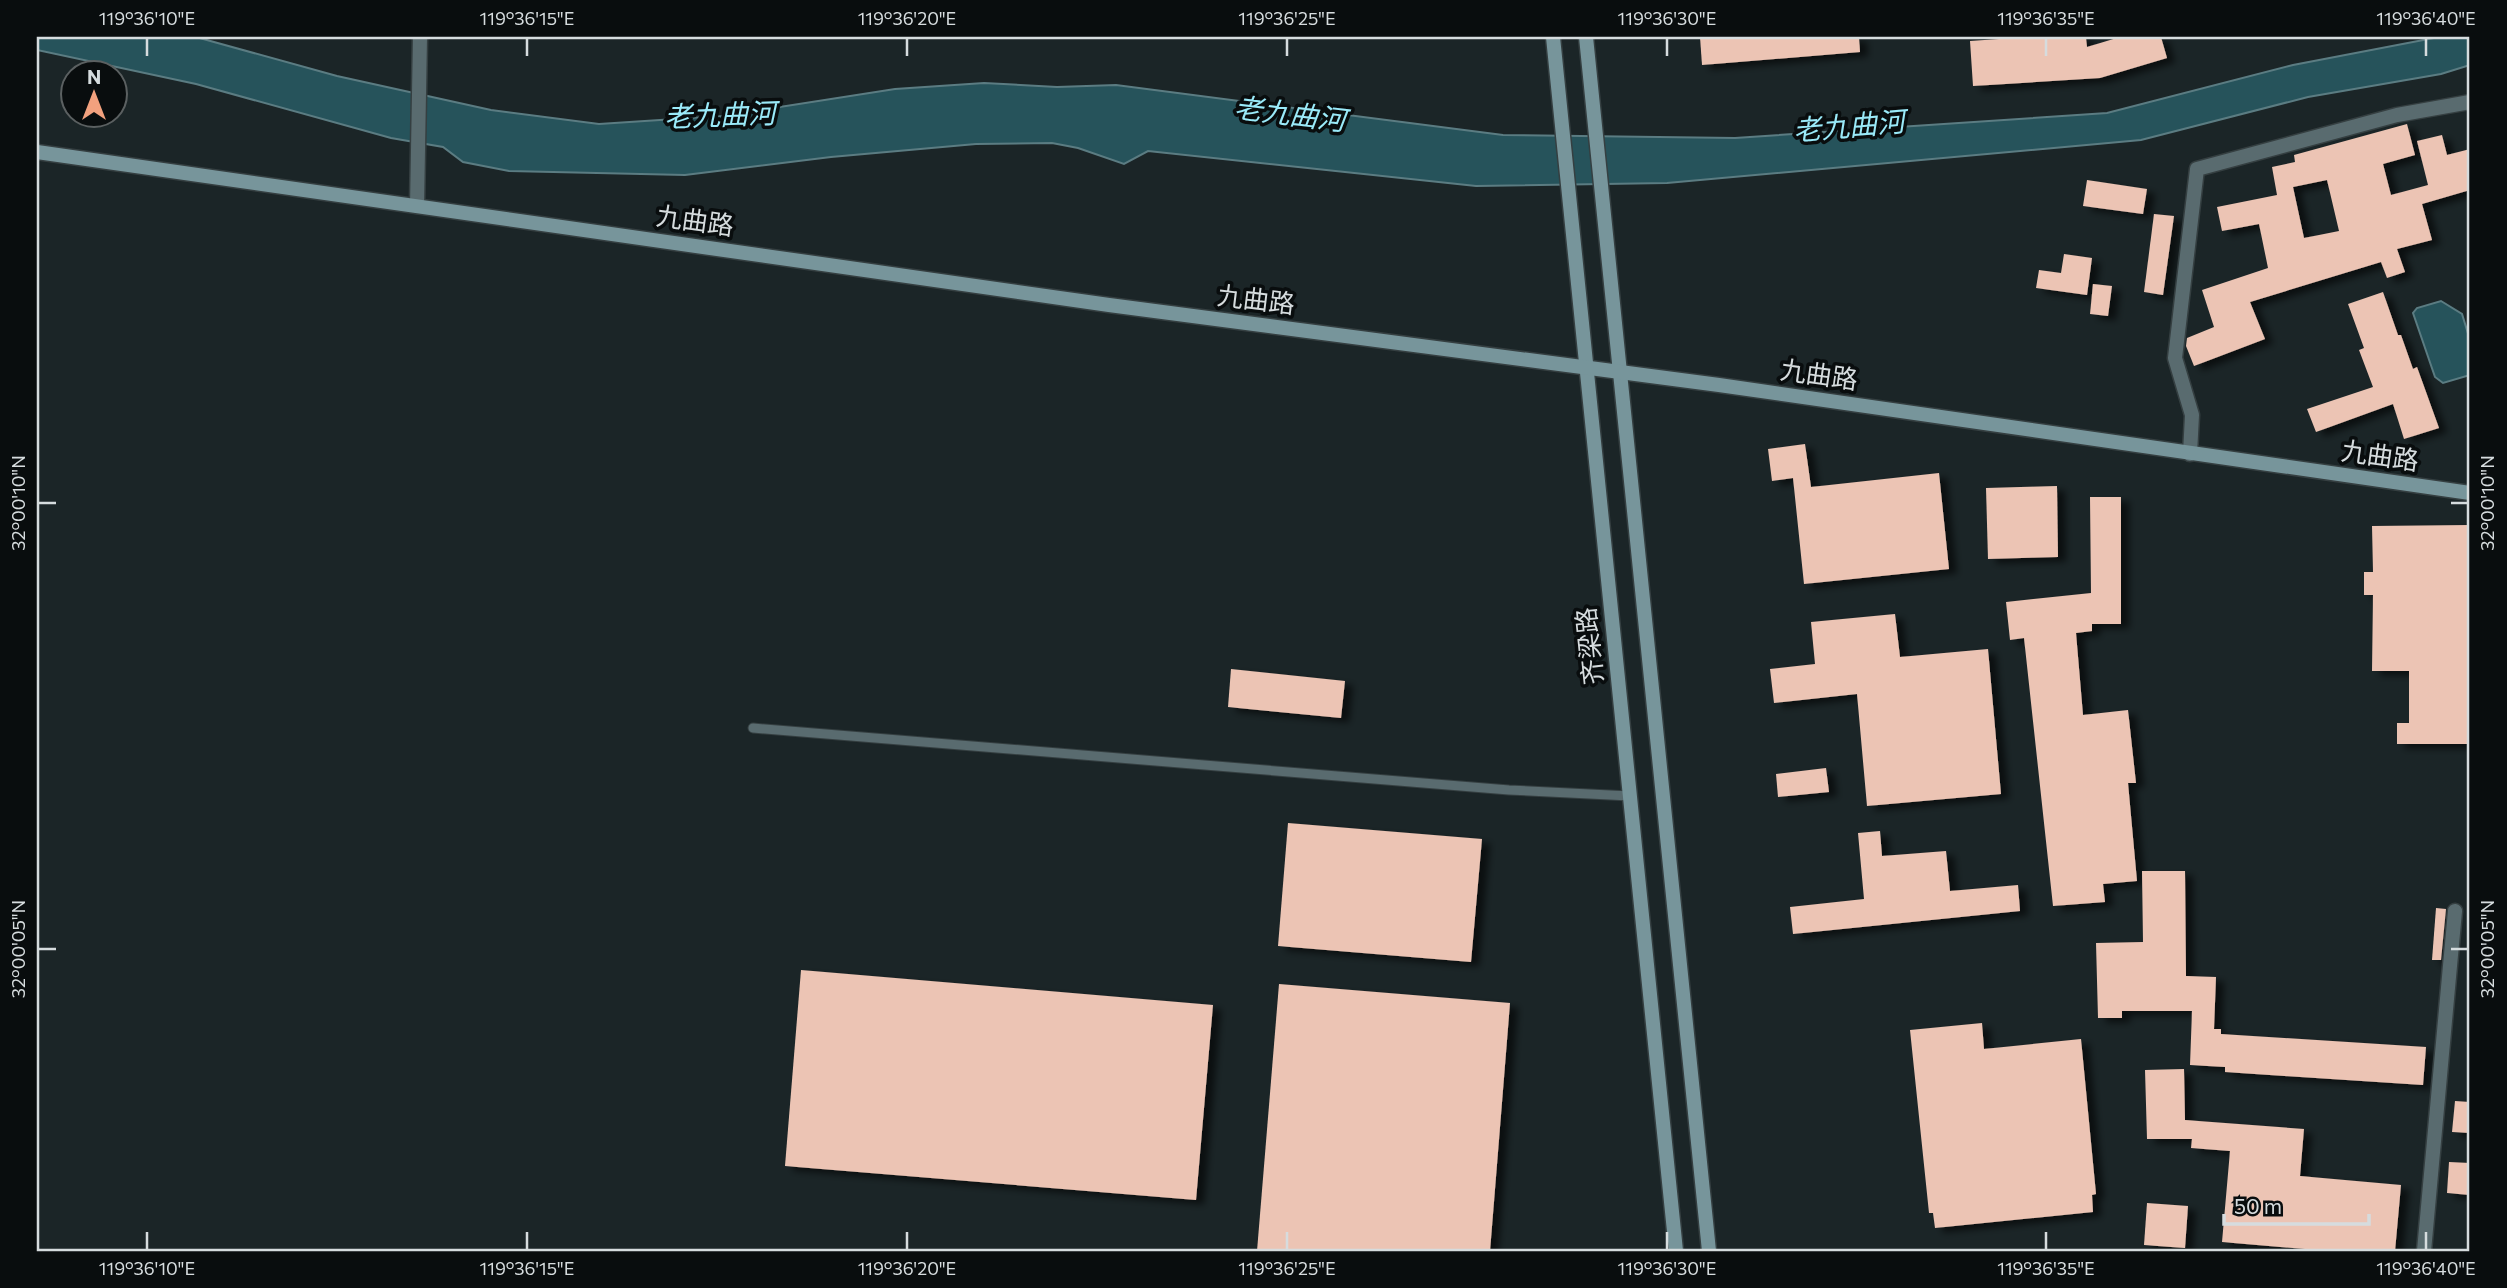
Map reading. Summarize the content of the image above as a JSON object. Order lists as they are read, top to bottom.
{
  "streets": {
    "street": ["九曲路", "齐梁路"]
  },
  "crossings": [
    ["九曲路", "齐梁路"]
  ],
  "water": ["老九曲河"],
  "scale_bar": "50 m",
  "north": "top",
  "coordinates": [
    "119°36'10\"E",
    "119°36'15\"E",
    "119°36'20\"E",
    "119°36'25\"E",
    "119°36'30\"E",
    "119°36'35\"E",
    "119°36'40\"E",
    "32°00'10\"N",
    "32°00'05\"N"
  ]
}
